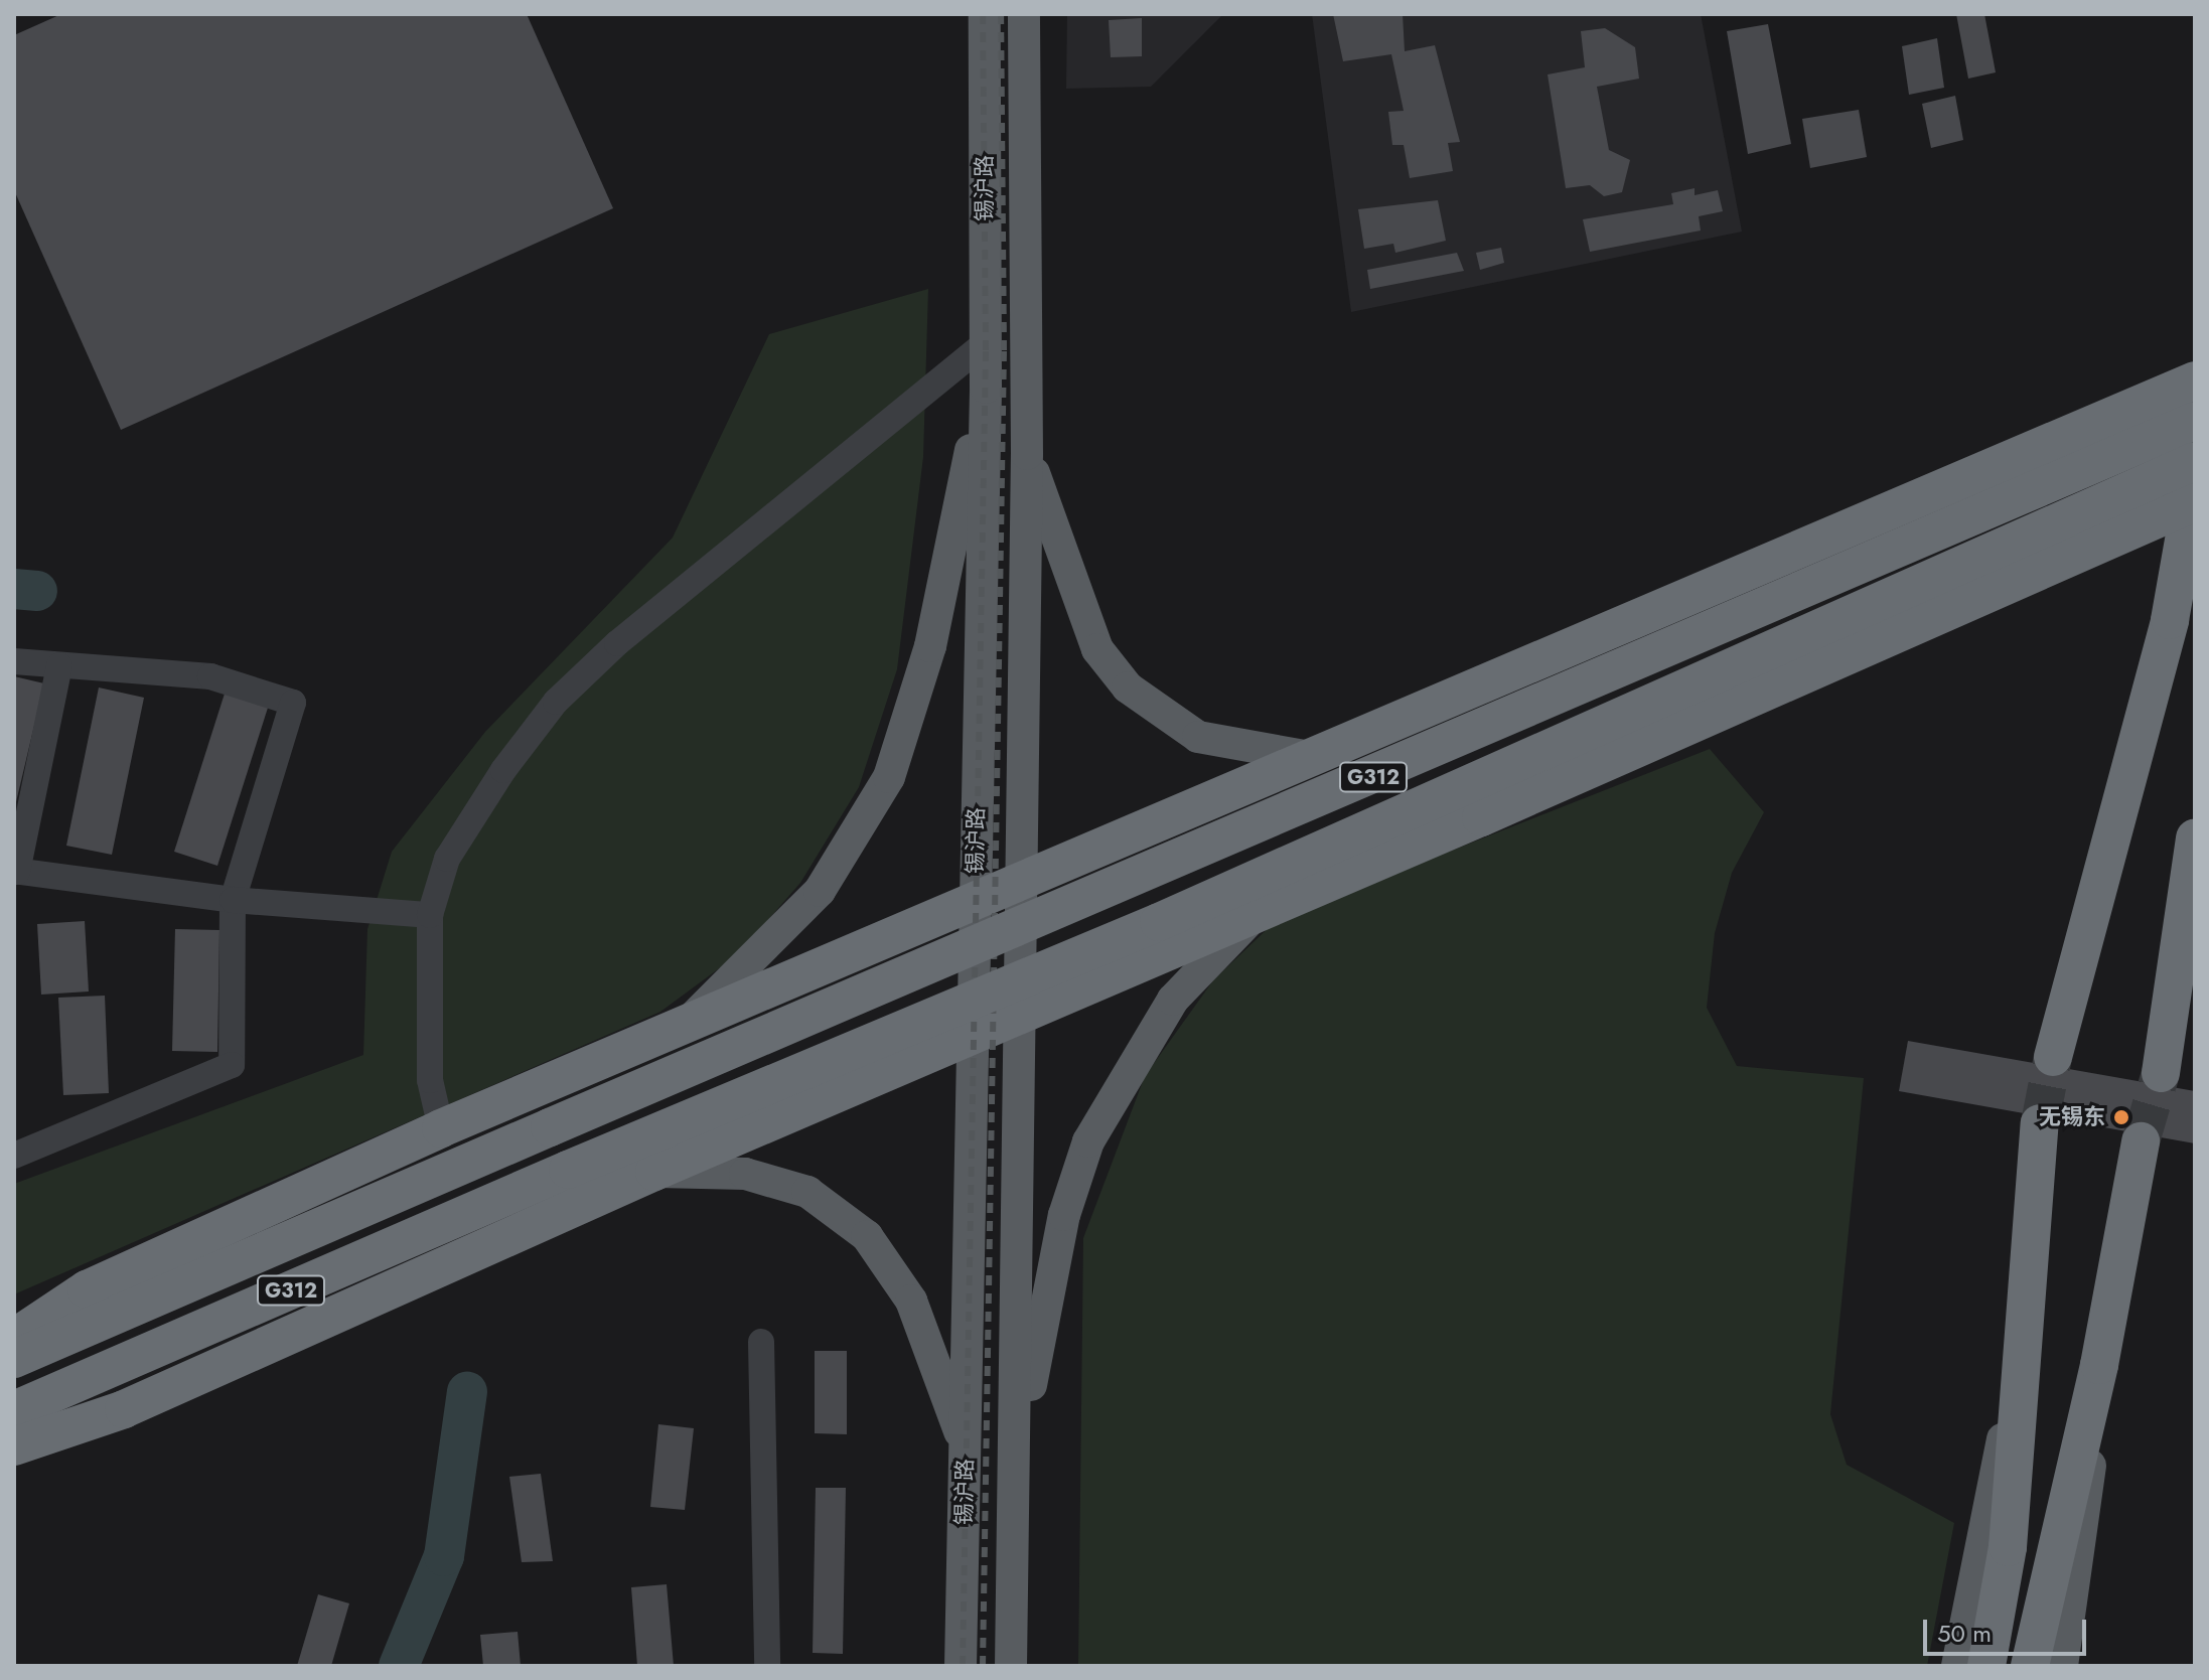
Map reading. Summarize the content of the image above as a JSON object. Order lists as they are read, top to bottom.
{
  "streets": {
    "highway": ["G312"],
    "main road": ["锡沪路"]
  },
  "places": ["无锡东"],
  "scale_bar": "50 m"
}
